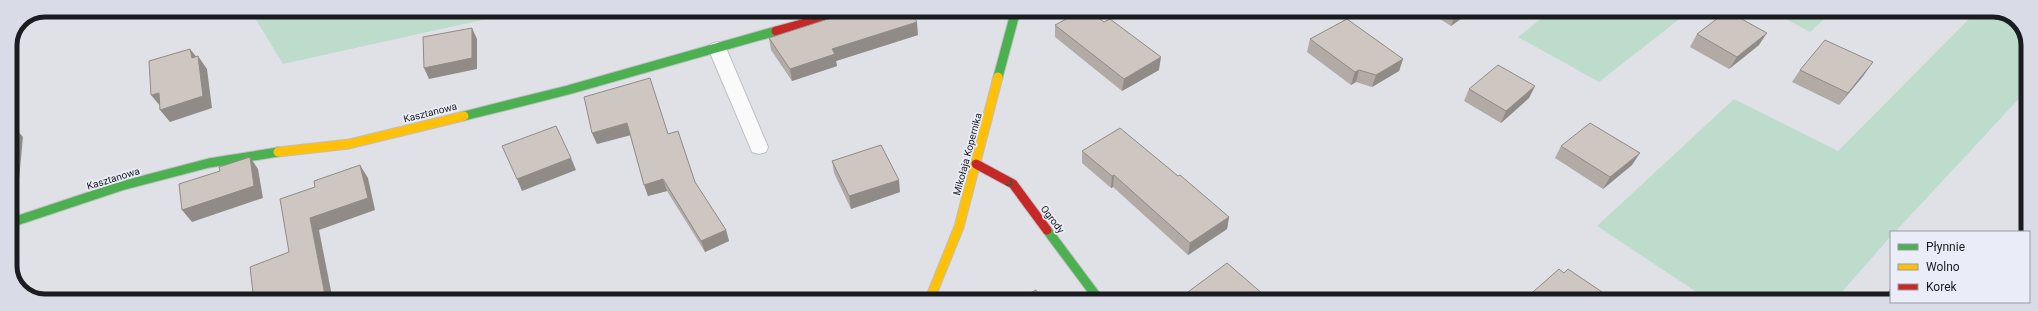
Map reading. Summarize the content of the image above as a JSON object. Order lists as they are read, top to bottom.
{
  "streets": {
    "street": ["Kasztanowa", "Mikołaja Kopernika", "Ogrody"]
  },
  "crossings": [
    ["Mikołaja Kopernika", "Ogrody"]
  ],
  "one_way": ["Ogrody"],
  "legend": ["Płynnie", "Wolno", "Korek"]
}
